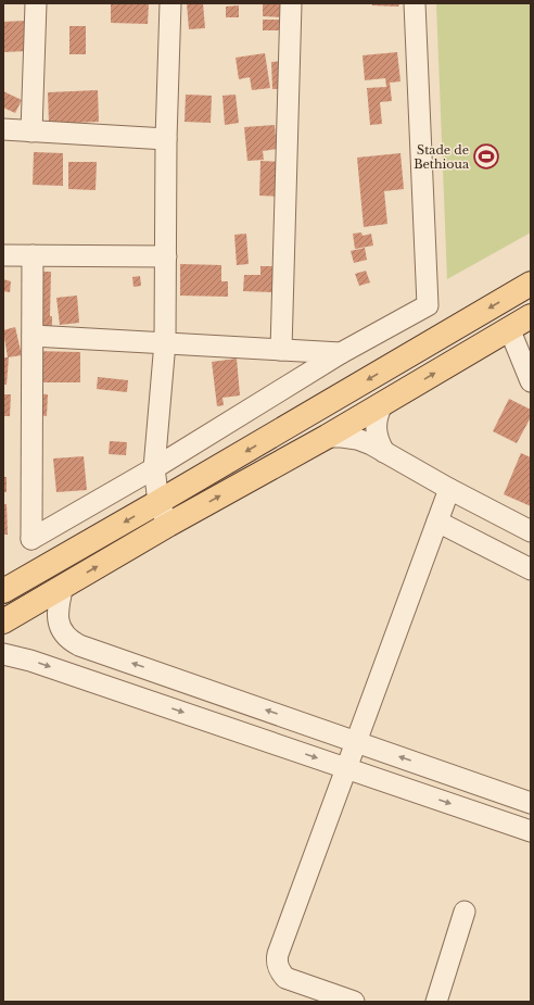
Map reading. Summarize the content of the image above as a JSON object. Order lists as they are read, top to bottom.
{
  "places": {
    "sports": ["Stade de Bethioua"]
  }
}
